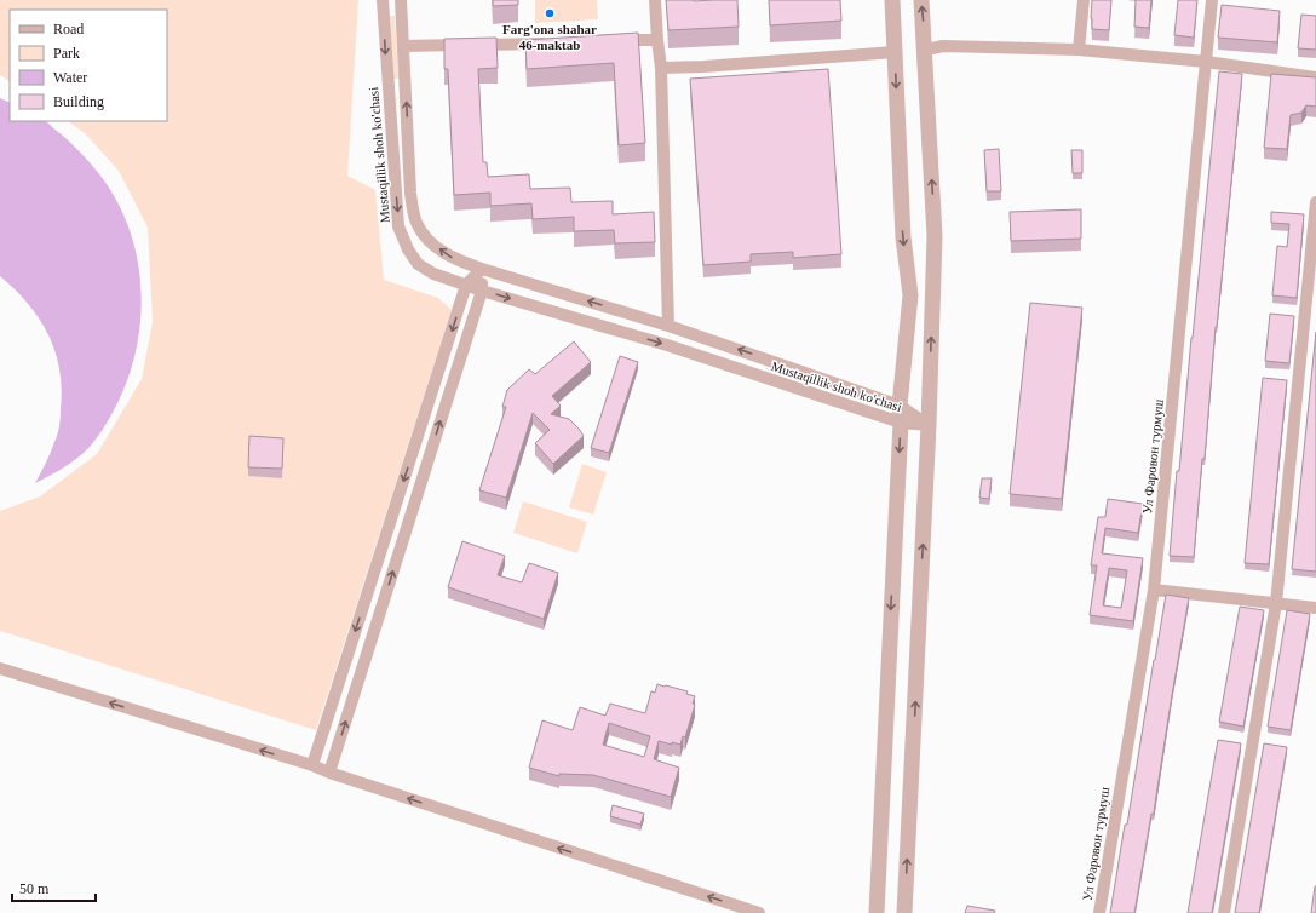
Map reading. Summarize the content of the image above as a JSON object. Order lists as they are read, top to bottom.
{
  "streets": {
    "street": ["Mustaqillik shoh ko'chasi", "Ул Фаровон турмуш"]
  },
  "places": ["Farg'ona shahar 46-maktab"],
  "legend": [
    "Road",
    "Park",
    "Water",
    "Building"
  ],
  "scale_bar": "50 m"
}
